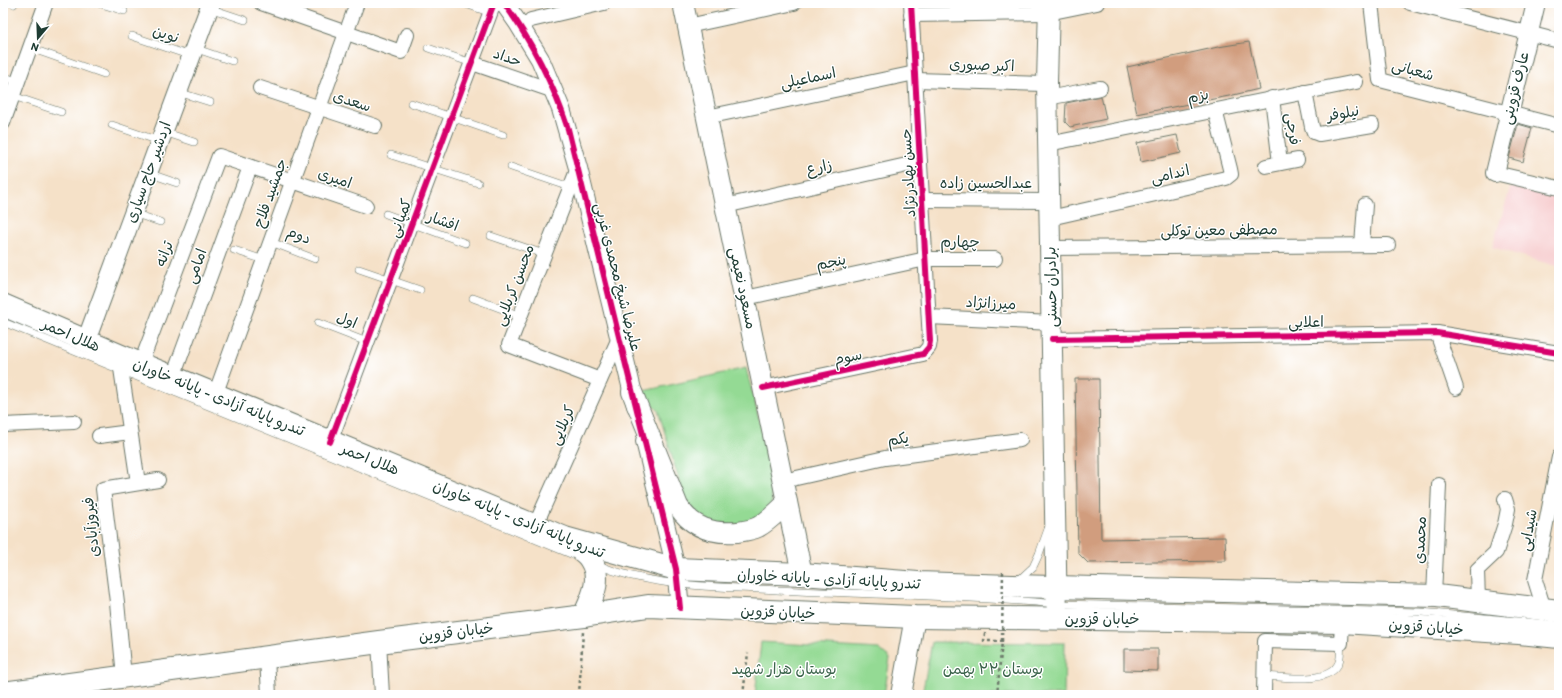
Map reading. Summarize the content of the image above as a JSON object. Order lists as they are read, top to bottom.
{
  "streets": {
    "main road": [
      "برادران حسنی",
      "مسعود نعیمی",
      "هلال احمر",
      "خیابان قزوین"
    ],
    "street": [
      "حداد",
      "اکبر صبوری",
      "شعبانی",
      "اسماعیلی",
      "عارف قزوینی",
      "بزم",
      "سعدی",
      "نیلوفر",
      "فرجی",
      "زارع",
      "اردشیر حاج سیاری",
      "حسن بهادرنژاد",
      "اندامی",
      "امیری",
      "عبدالحسین زاده",
      "جمشید فلاح",
      "کمپانی",
      "مصطفی معین توکلی",
      "چهارم",
      "ترانه",
      "پنجم",
      "امامی",
      "علیرضا شیخ محمدی غربی",
      "محسن کربلایی",
      "ميرزانژاد",
      "اعلایی",
      "سوم",
      "کربلایی",
      "یکم",
      "فیروزآبادی",
      "شیدایی",
      "محمدی"
    ],
    "lane": [
      "نوین",
      "افشار",
      "دوم",
      "اول",
      "تندرو پایانه آزادی - پایانه خاوران"
    ]
  },
  "crossings": [
    ["نوین", "اردشیر حاج سیاری"],
    ["حداد", "کمپانی"],
    ["حداد", "علیرضا شیخ محمدی غربی"],
    ["اکبر صبوری", "اسماعیلی"],
    ["اکبر صبوری", "حسن بهادرنژاد"],
    ["اکبر صبوری", "برادران حسنی"],
    ["شعبانی", "عارف قزوینی"],
    ["اسماعیلی", "حسن بهادرنژاد"],
    ["اسماعیلی", "مسعود نعیمی"],
    ["بزم", "نیلوفر"],
    ["بزم", "فرجی"],
    ["بزم", "اندامی"],
    ["بزم", "برادران حسنی"],
    ["سعدی", "جمشید فلاح"],
    ["زارع", "حسن بهادرنژاد"],
    ["زارع", "مسعود نعیمی"],
    ["اردشیر حاج سیاری", "هلال احمر"],
    ["حسن بهادرنژاد", "عبدالحسین زاده"],
    ["حسن بهادرنژاد", "چهارم"],
    ["حسن بهادرنژاد", "پنجم"],
    ["حسن بهادرنژاد", "ميرزانژاد"],
    ["حسن بهادرنژاد", "سوم"],
    ["اندامی", "عبدالحسین زاده"],
    ["اندامی", "برادران حسنی"],
    ["امیری", "جمشید فلاح"],
    ["امیری", "ترانه"],
    ["امیری", "امامی"],
    ["عبدالحسین زاده", "برادران حسنی"],
    ["جمشید فلاح", "دوم"],
    ["جمشید فلاح", "هلال احمر"],
    ["کمپانی", "افشار"],
    ["کمپانی", "علیرضا شیخ محمدی غربی"],
    ["کمپانی", "اول"],
    ["کمپانی", "هلال احمر"],
    ["مصطفی معین توکلی", "برادران حسنی"],
    ["چهارم", "پنجم"],
    ["ترانه", "هلال احمر"],
    ["ترانه", "تندرو پایانه آزادی - پایانه خاوران"],
    ["پنجم", "مسعود نعیمی"],
    ["امامی", "هلال احمر"],
    ["علیرضا شیخ محمدی غربی", "محسن کربلایی"],
    ["علیرضا شیخ محمدی غربی", "هلال احمر"],
    ["علیرضا شیخ محمدی غربی", "تندرو پایانه آزادی - پایانه خاوران"],
    ["علیرضا شیخ محمدی غربی", "کربلایی"],
    ["علیرضا شیخ محمدی غربی", "خیابان قزوین"],
    ["محسن کربلایی", "کربلایی"],
    ["برادران حسنی", "ميرزانژاد"],
    ["برادران حسنی", "اعلایی"],
    ["برادران حسنی", "تندرو پایانه آزادی - پایانه خاوران"],
    ["برادران حسنی", "خیابان قزوین"],
    ["مسعود نعیمی", "سوم"],
    ["مسعود نعیمی", "یکم"],
    ["مسعود نعیمی", "خیابان قزوین"],
    ["ميرزانژاد", "اعلایی"],
    ["هلال احمر", "تندرو پایانه آزادی - پایانه خاوران"],
    ["هلال احمر", "کربلایی"],
    ["هلال احمر", "خیابان قزوین"],
    ["تندرو پایانه آزادی - پایانه خاوران", "خیابان قزوین"],
    ["فیروزآبادی", "خیابان قزوین"],
    ["شیدایی", "خیابان قزوین"],
    ["محمدی", "خیابان قزوین"]
  ],
  "parks": ["بوستان هزار شهید", "بوستان ۲۲ بهمن"],
  "north": "bottom"
}
